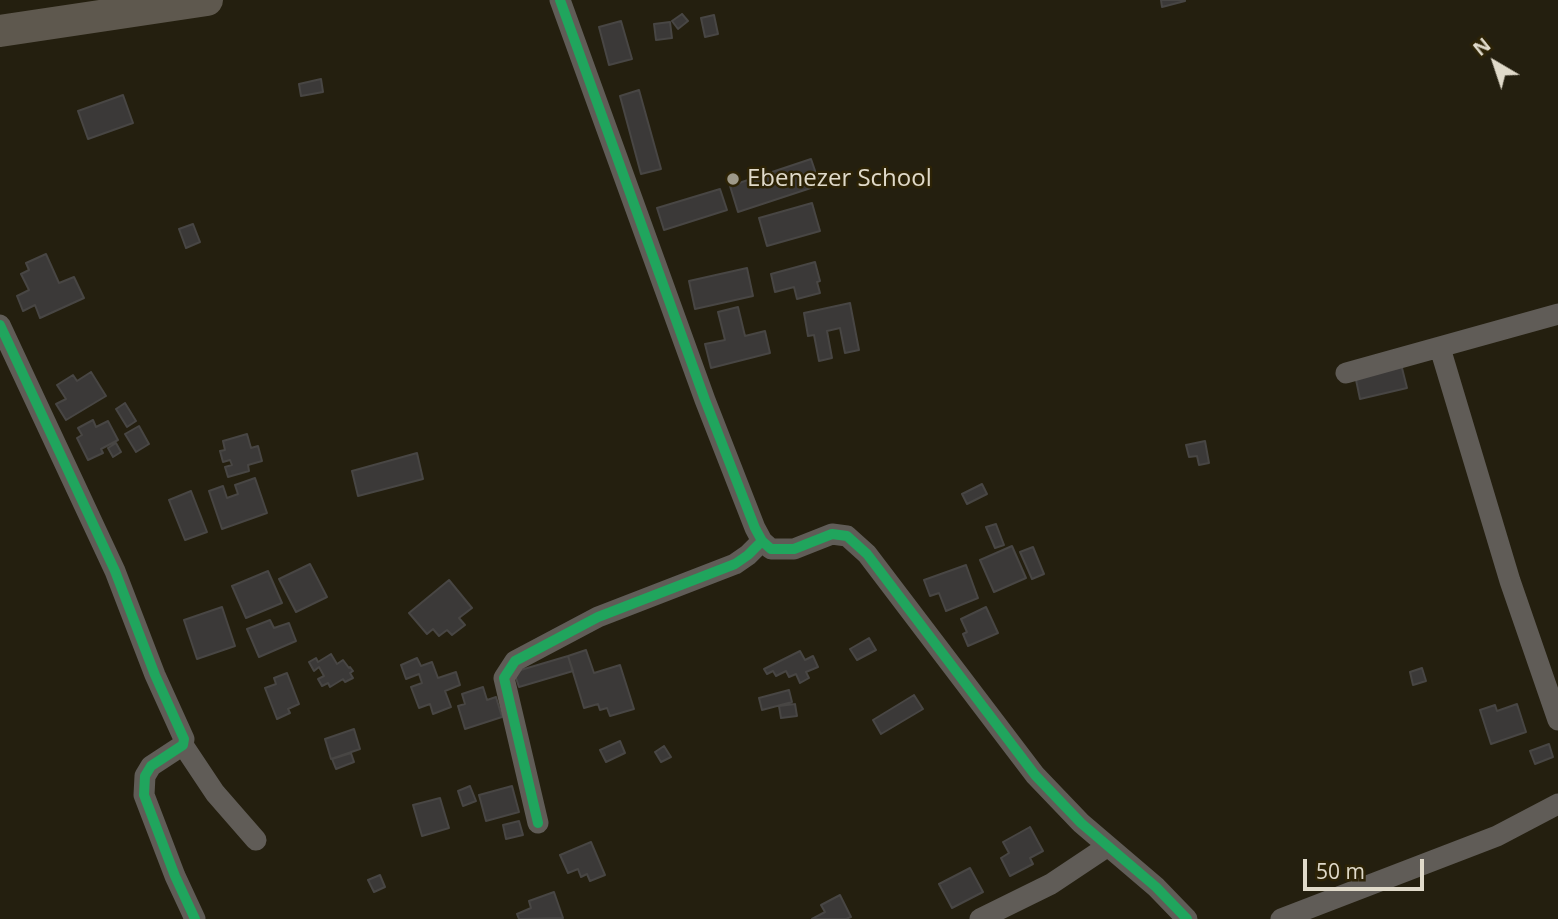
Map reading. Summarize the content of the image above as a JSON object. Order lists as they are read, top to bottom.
{
  "places": ["Ebenezer School"],
  "scale_bar": "50 m",
  "north": "top left"
}
